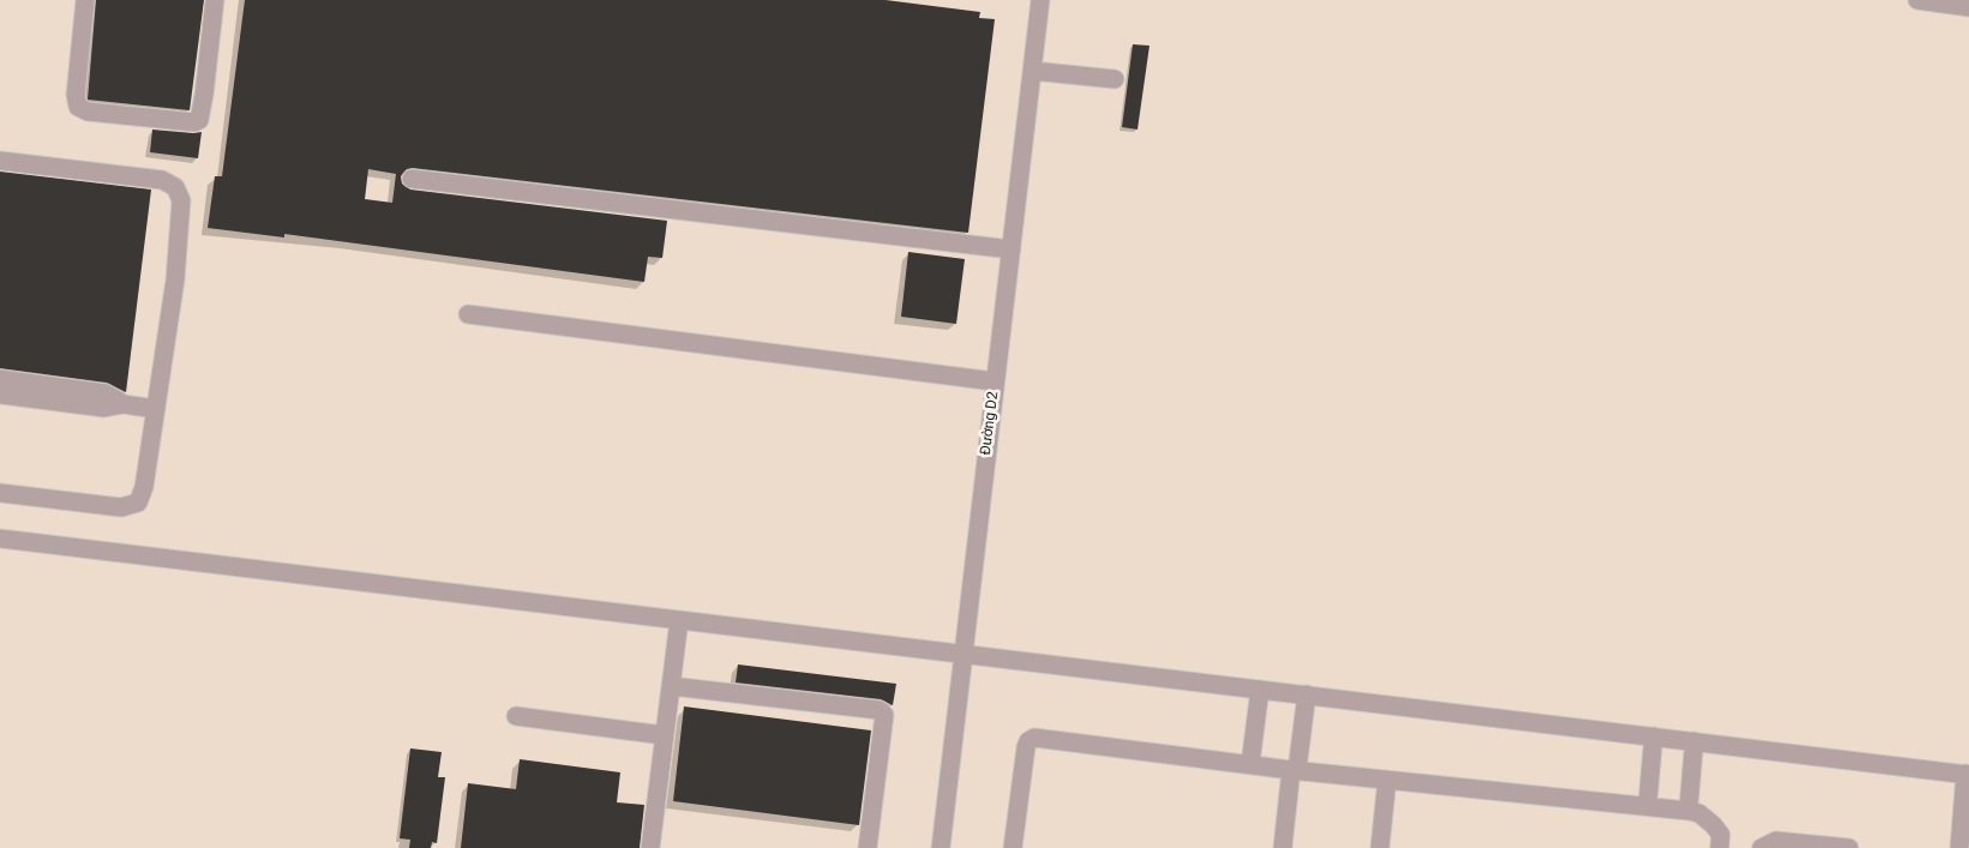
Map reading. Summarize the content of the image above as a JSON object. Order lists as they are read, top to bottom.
{
  "streets": {
    "street": ["Đường D2"]
  }
}
